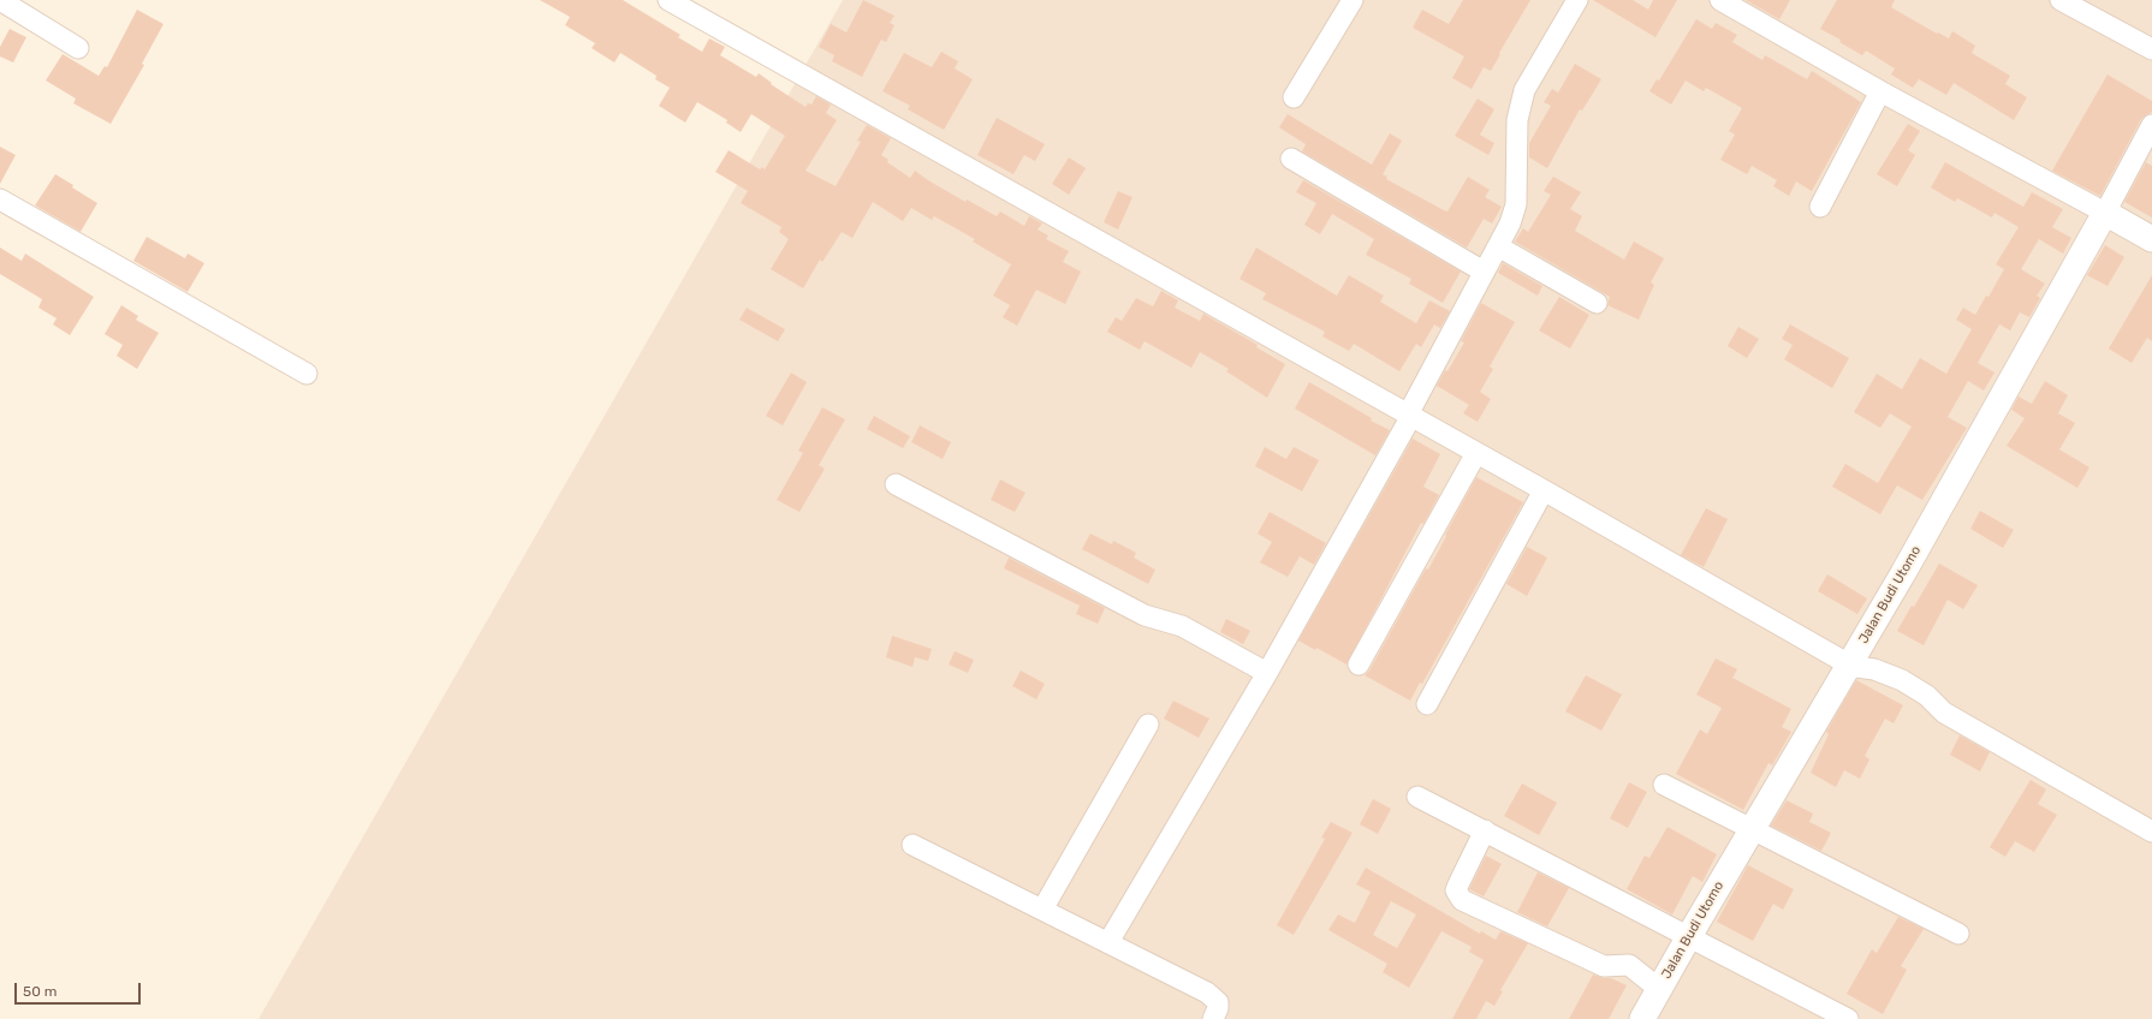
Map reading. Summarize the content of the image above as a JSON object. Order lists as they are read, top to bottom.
{
  "streets": {
    "street": ["Jalan Budi Utomo"]
  },
  "scale_bar": "50 m"
}
